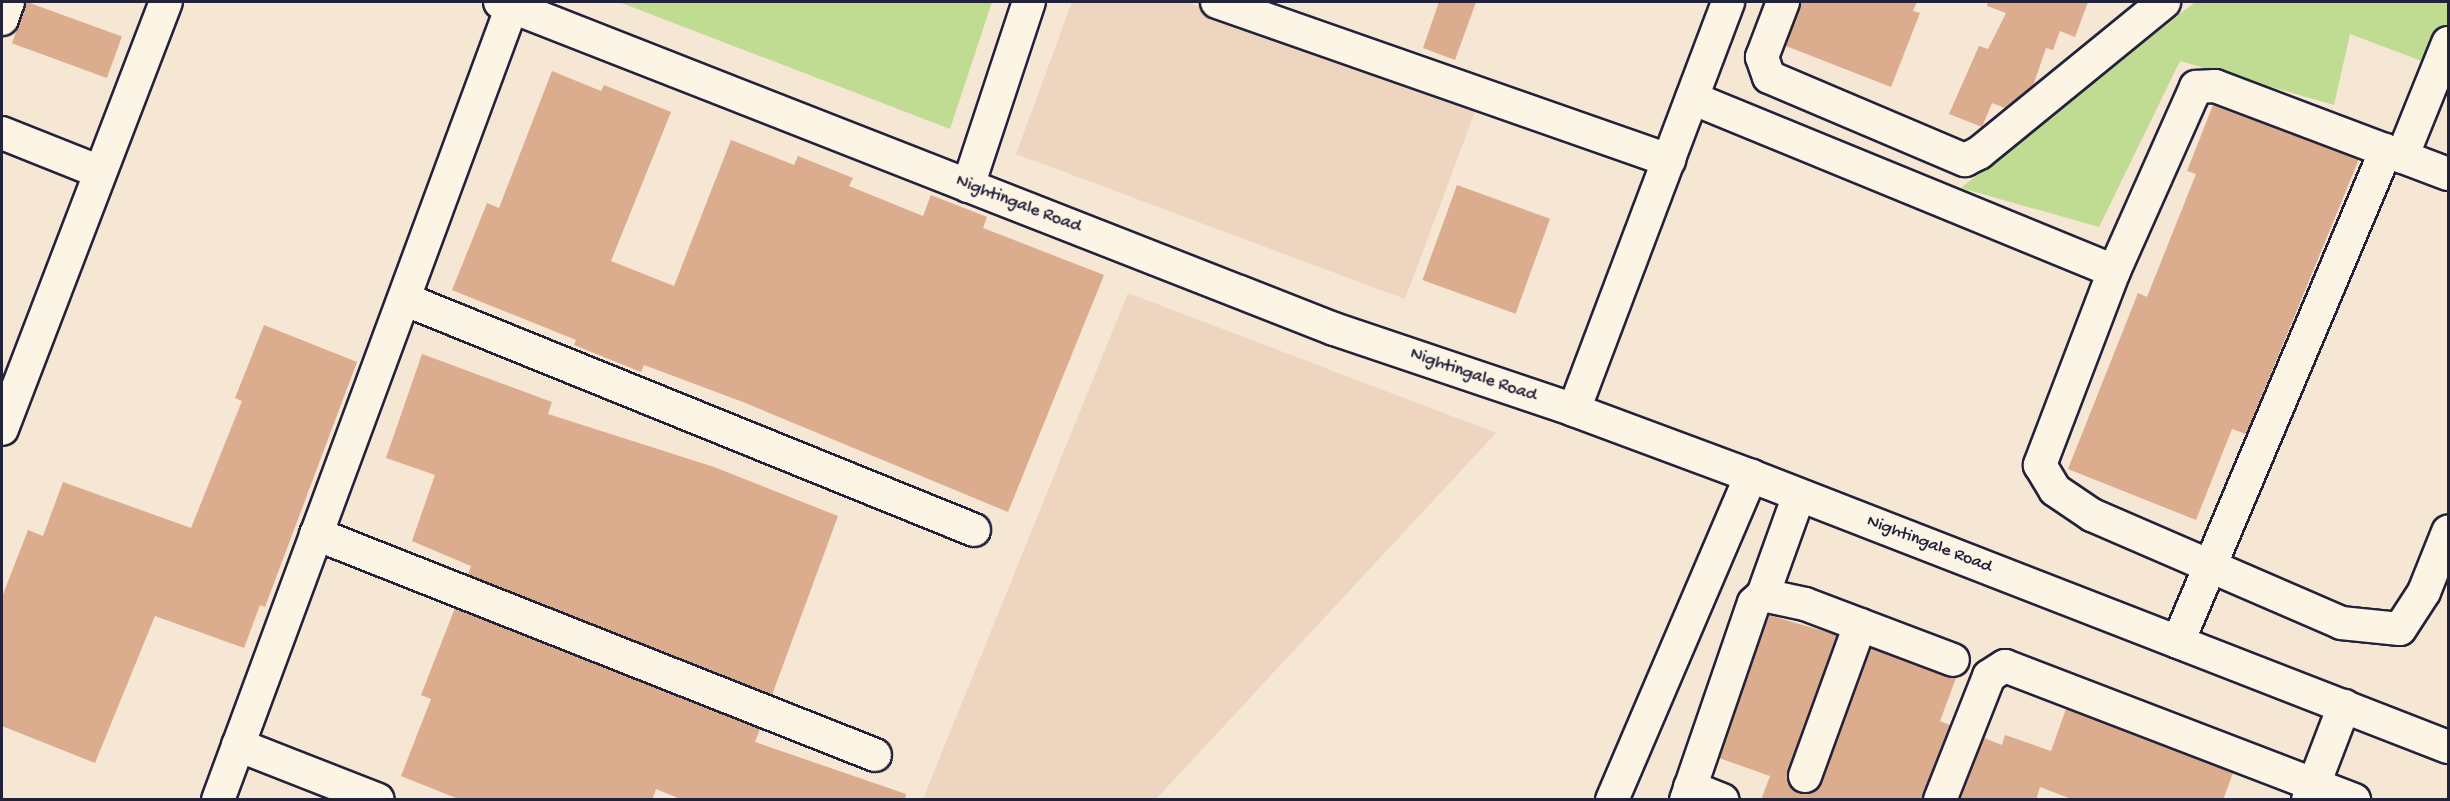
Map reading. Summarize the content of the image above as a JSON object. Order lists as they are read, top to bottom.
{
  "streets": {
    "street": ["Nightingale Road"]
  }
}
